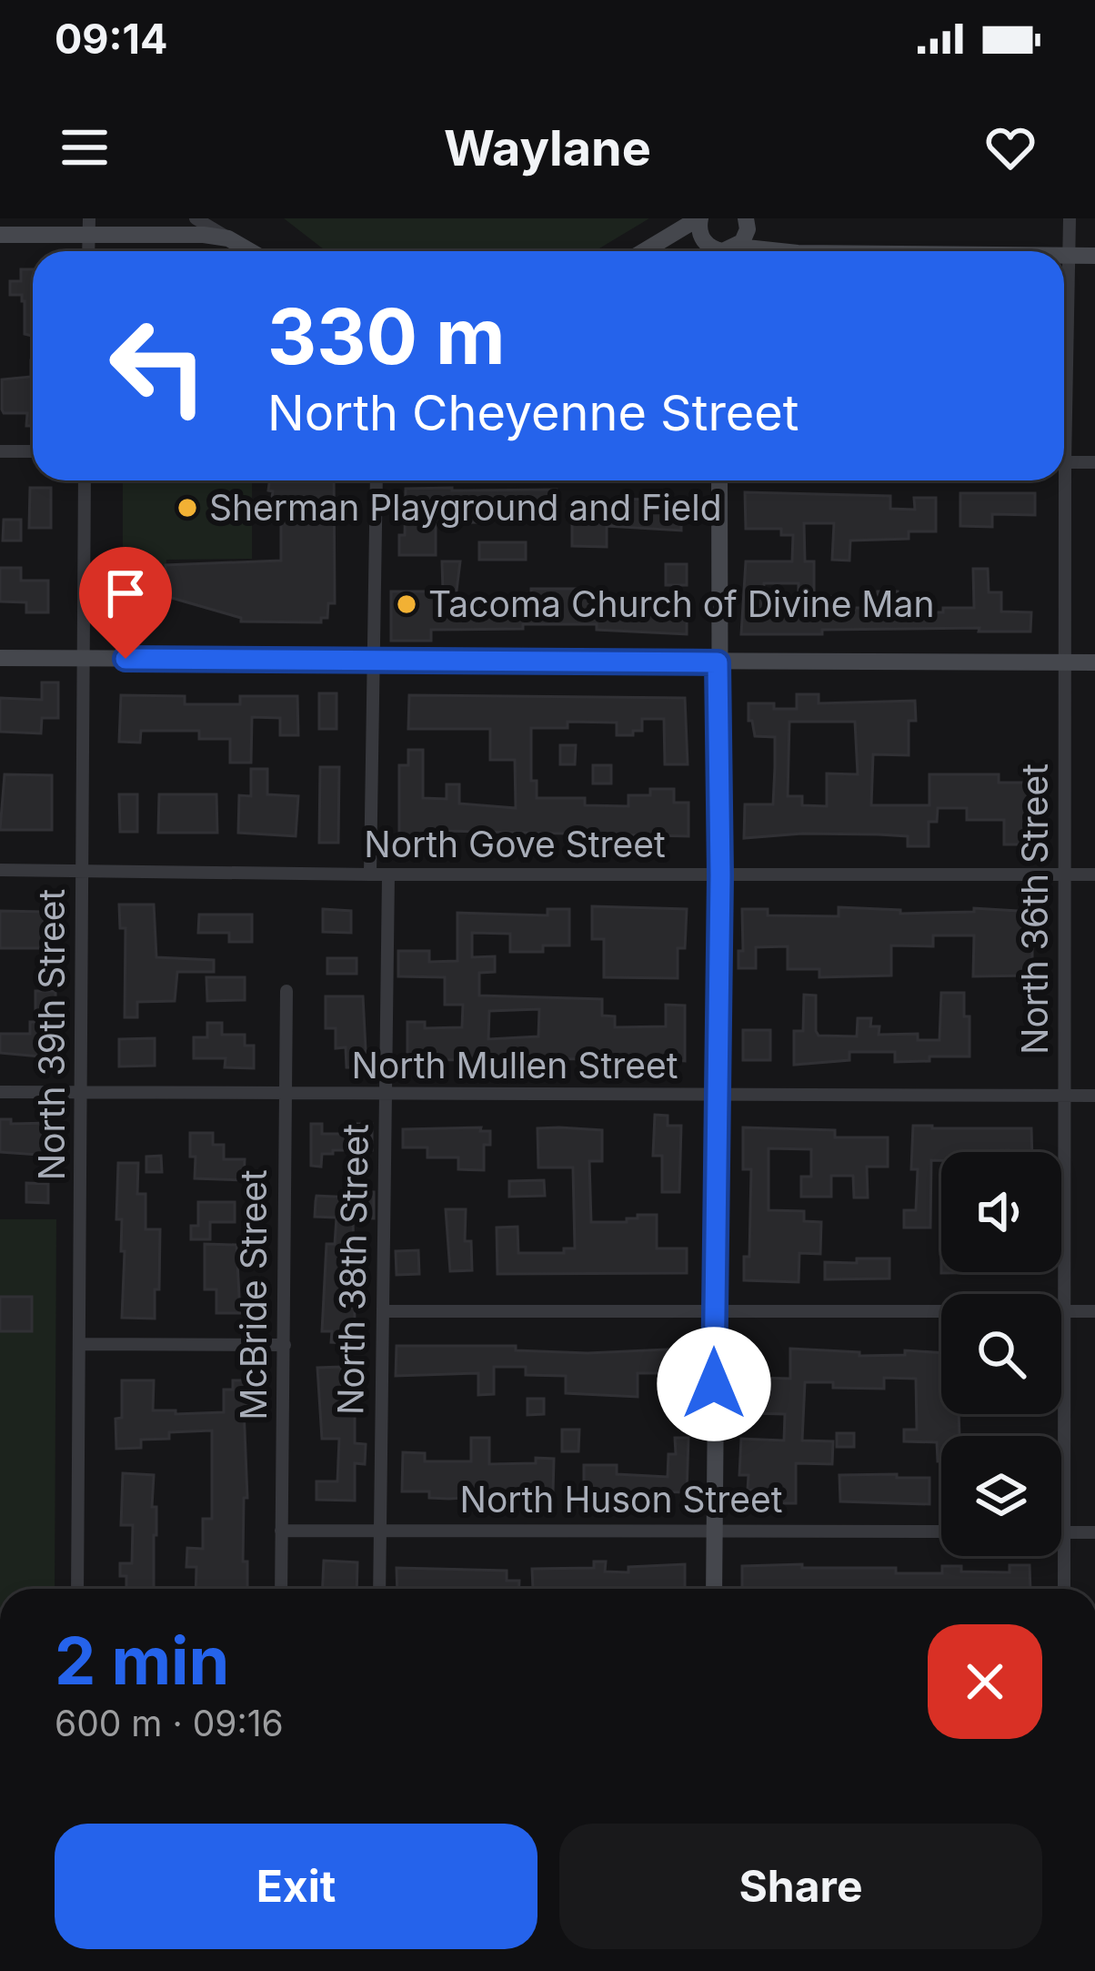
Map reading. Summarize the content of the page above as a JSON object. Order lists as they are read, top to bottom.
{
  "streets": {
    "street": [
      "North Gove Street",
      "North 36th Street",
      "North 39th Street",
      "North Mullen Street",
      "North 38th Street",
      "McBride Street",
      "North Huson Street"
    ]
  },
  "crossings": [
    ["North Gove Street", "North 36th Street"],
    ["North Gove Street", "North 39th Street"],
    ["North Gove Street", "North 38th Street"],
    ["North 36th Street", "North Mullen Street"],
    ["North 39th Street", "North Mullen Street"],
    ["North Mullen Street", "North 38th Street"],
    ["North Mullen Street", "McBride Street"],
    ["North 38th Street", "North Huson Street"],
    ["McBride Street", "North Huson Street"]
  ],
  "places": ["Sherman Playground and Field", "Tacoma Church of Divine Man"],
  "page": {
    "status": "09:14",
    "header": "Waylane",
    "turn": ["330 m", "North Cheyenne Street"],
    "heading": ["2 min", "600 m · 09:16"],
    "buttons": ["Exit", "Share"]
  }
}
